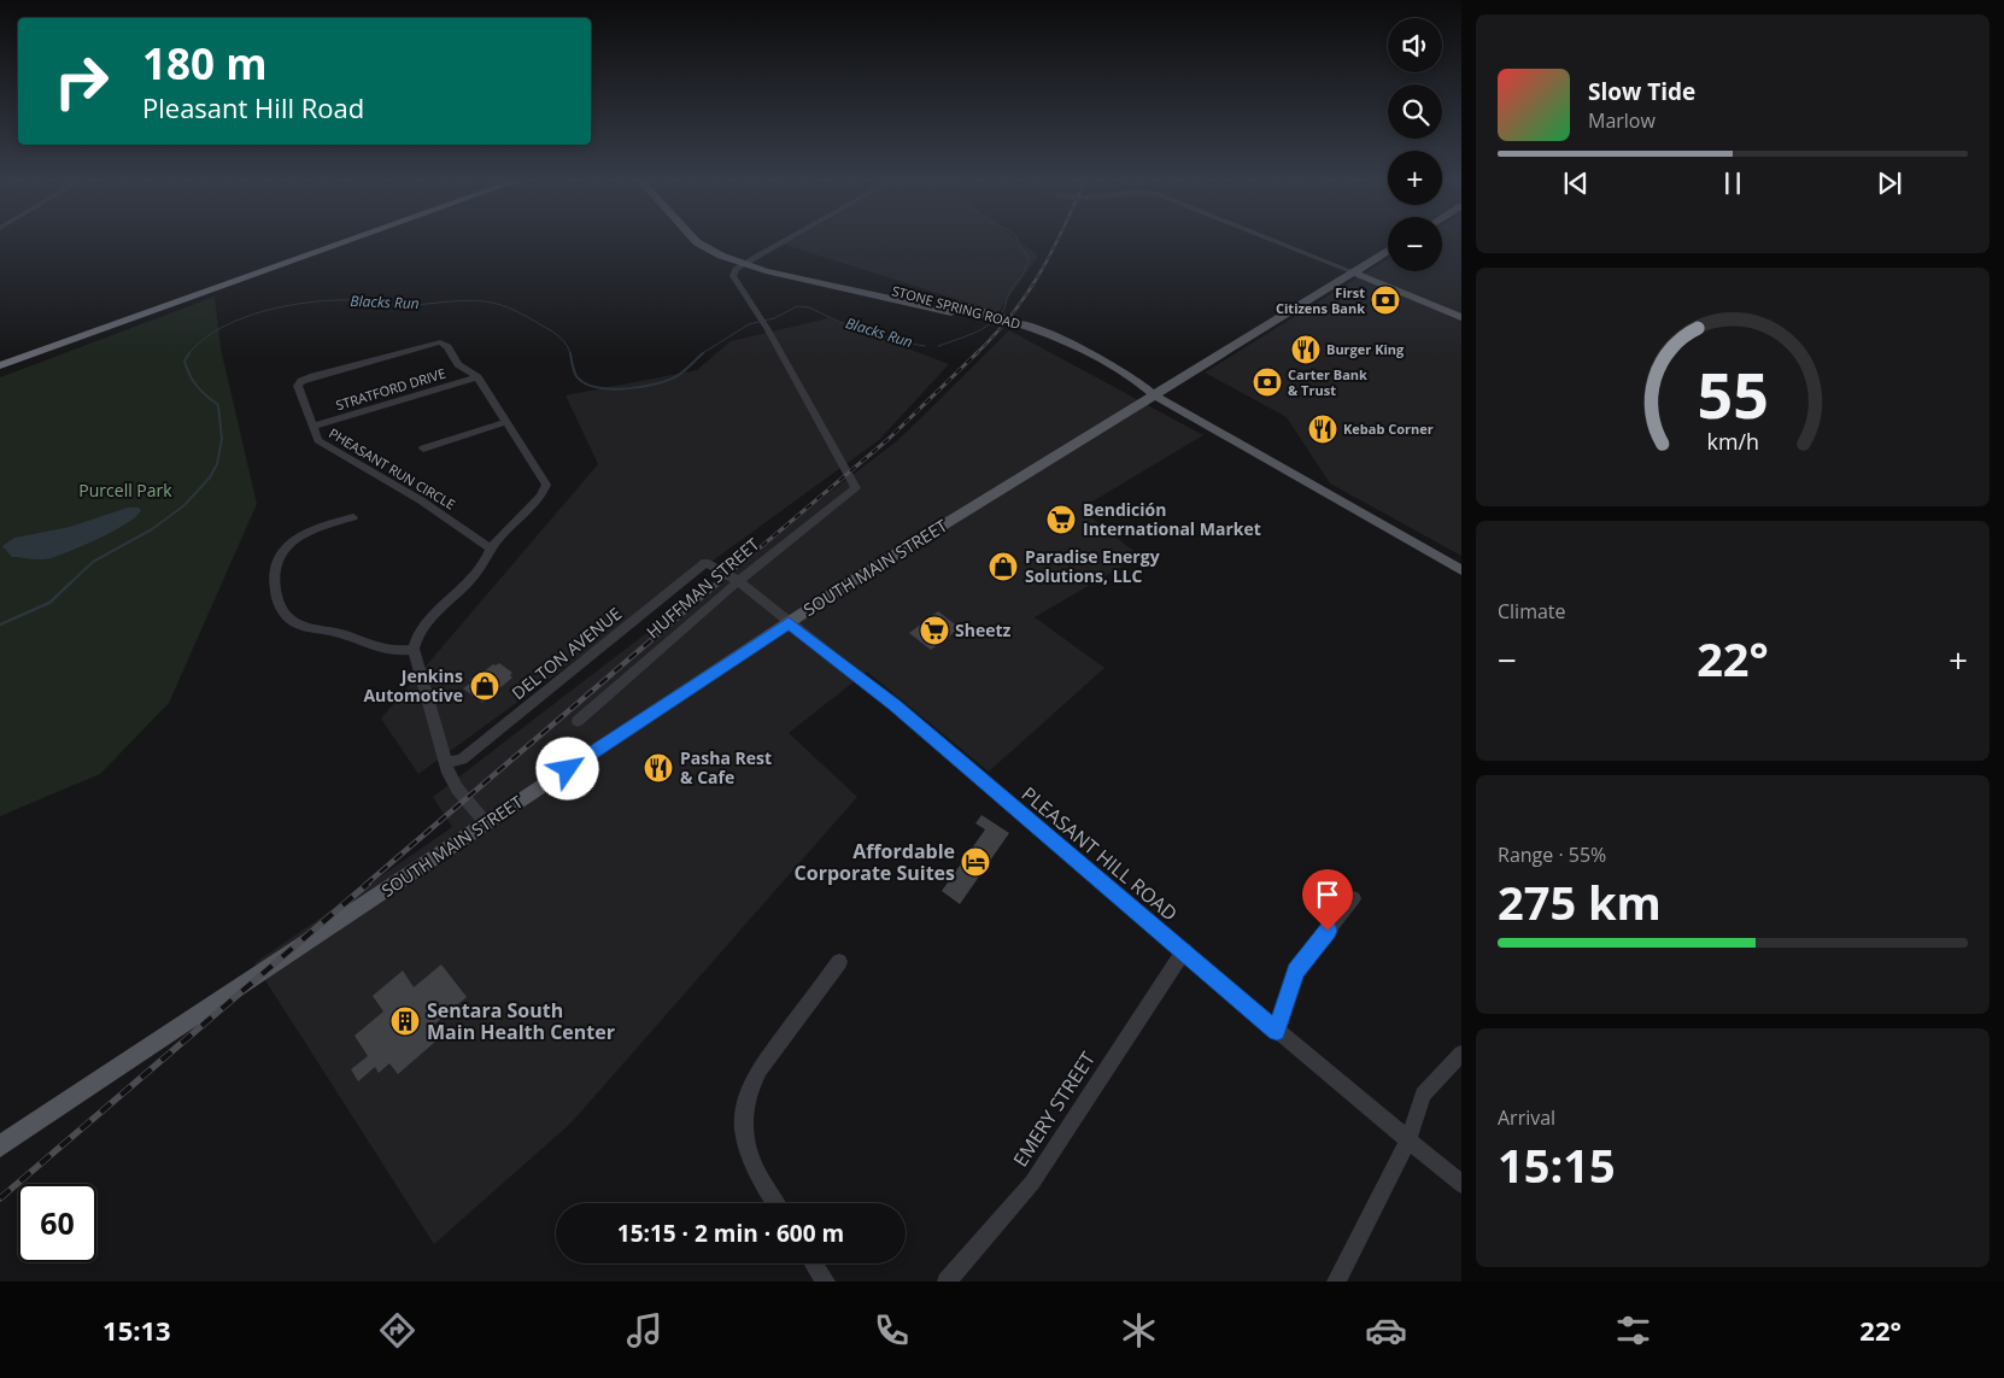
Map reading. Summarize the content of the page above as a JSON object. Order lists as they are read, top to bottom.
{
  "streets": {
    "main road": ["STONE SPRING ROAD", "SOUTH MAIN STREET"],
    "street": [
      "STRATFORD DRIVE",
      "PHEASANT RUN CIRCLE",
      "HUFFMAN STREET",
      "DELTON AVENUE",
      "PLEASANT HILL ROAD",
      "EMERY STREET"
    ]
  },
  "crossings": [
    ["STONE SPRING ROAD", "SOUTH MAIN STREET"],
    ["STONE SPRING ROAD", "HUFFMAN STREET"],
    ["STRATFORD DRIVE", "PHEASANT RUN CIRCLE"],
    ["SOUTH MAIN STREET", "PLEASANT HILL ROAD"],
    ["HUFFMAN STREET", "PLEASANT HILL ROAD"],
    ["DELTON AVENUE", "PLEASANT HILL ROAD"],
    ["PLEASANT HILL ROAD", "EMERY STREET"]
  ],
  "water": ["Blacks Run"],
  "parks": ["Purcell Park"],
  "places": {
    "bank": ["First Citizens Bank", "Carter Bank & Trust"],
    "restaurant": ["Burger King", "Kebab Corner", "Pasha Rest & Cafe"],
    "supermarket": ["Bendición International Market", "Sheetz"],
    "shop": ["Paradise Energy Solutions, LLC", "Jenkins Automotive"],
    "hotel": ["Affordable Corporate Suites"],
    "building": ["Sentara South Main Health Center"]
  },
  "page": {
    "map_buttons": ["+", "−"],
    "turn": ["180 m", "Pleasant Hill Road"],
    "song": ["Slow Tide", "Marlow"],
    "tile": [
      "Climate",
      ["Range · 55%", "275 km"],
      ["Arrival", "15:15"]
    ],
    "heat": ["−", "22°", "+"],
    "limit": "60",
    "trip": "15:15 · 2 min · 600 m",
    "tabs": ["15:13", "22°"],
    "gauge": ["55", "km/h"]
  }
}
